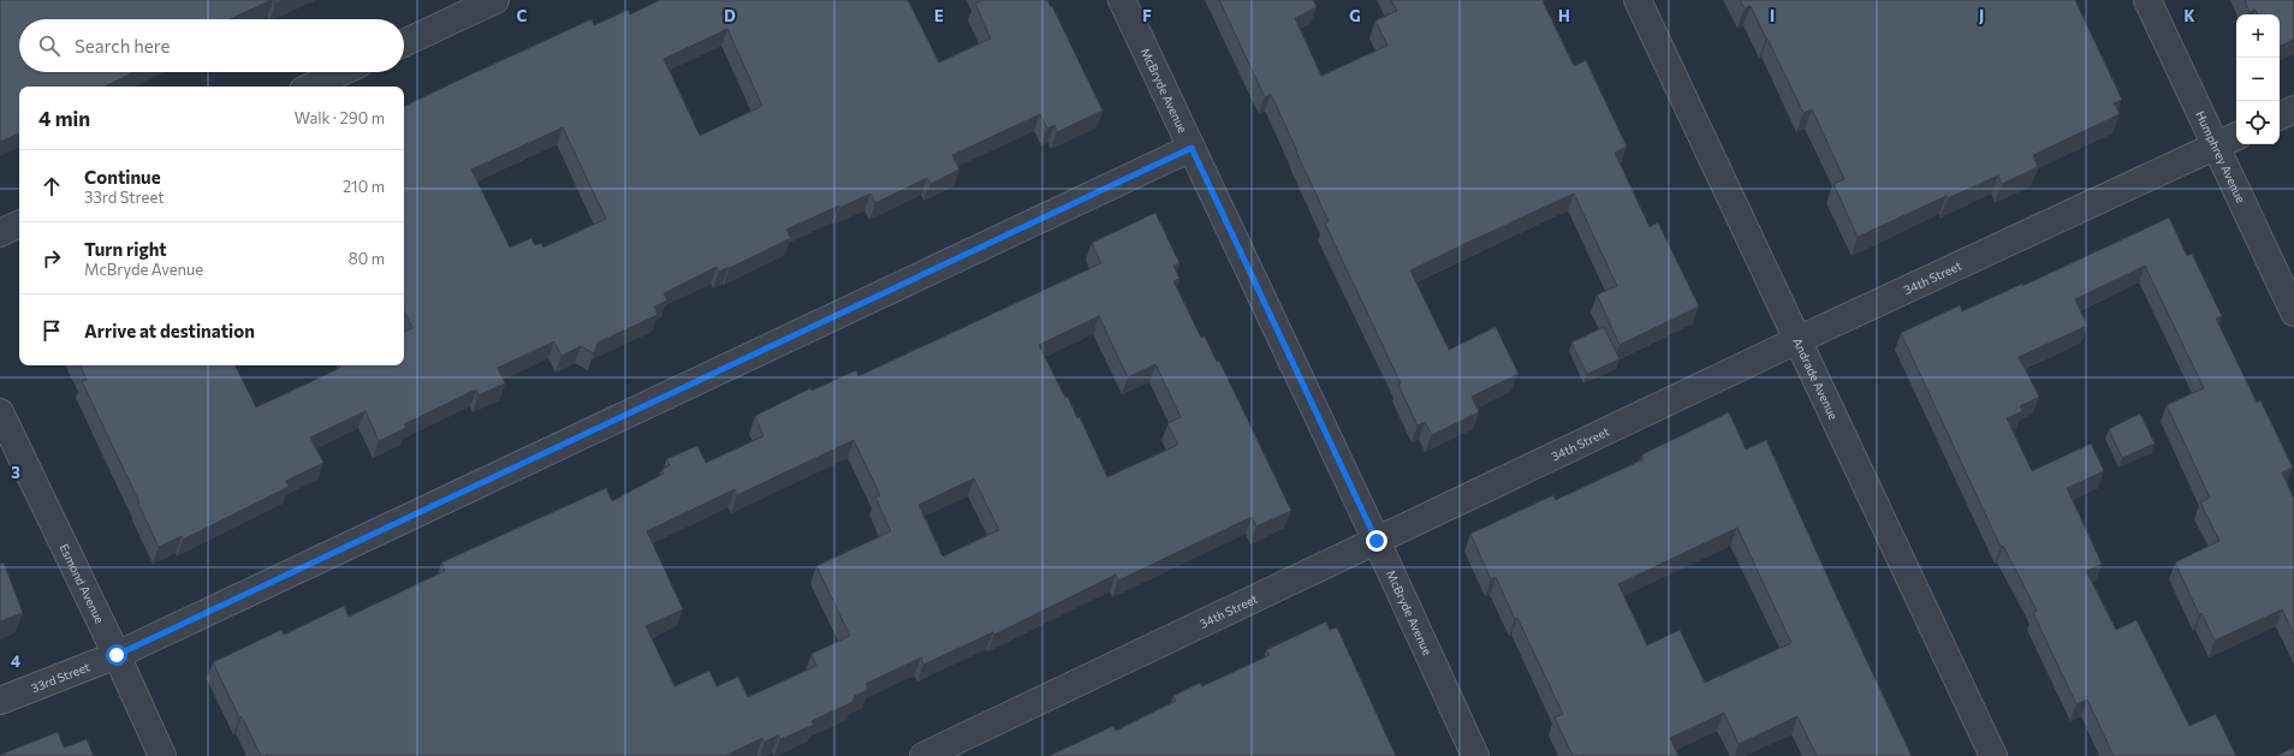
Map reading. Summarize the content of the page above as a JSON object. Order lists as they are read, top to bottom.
{
  "streets": {
    "street": [
      "McBryde Avenue",
      "Humphrey Avenue",
      "34th Street",
      "Andrade Avenue",
      "Esmond Avenue",
      "33rd Street"
    ]
  },
  "crossings": [
    ["McBryde Avenue", "34th Street"],
    ["McBryde Avenue", "33rd Street"],
    ["Humphrey Avenue", "34th Street"],
    ["34th Street", "Andrade Avenue"],
    ["Esmond Avenue", "33rd Street"]
  ],
  "page": {
    "map_buttons": ["+", "−"],
    "search": "Search here",
    "heading": ["4 min", "Walk · 290 m"],
    "list": [
      ["Continue", "33rd Street", "210 m"],
      ["Turn right", "McBryde Avenue", "80 m"],
      "Arrive at destination"
    ]
  },
  "grid": {
    "columns": [
      "C",
      "D",
      "E",
      "F",
      "G",
      "H",
      "I",
      "J",
      "K"
    ],
    "rows": ["3", "4"]
  }
}
